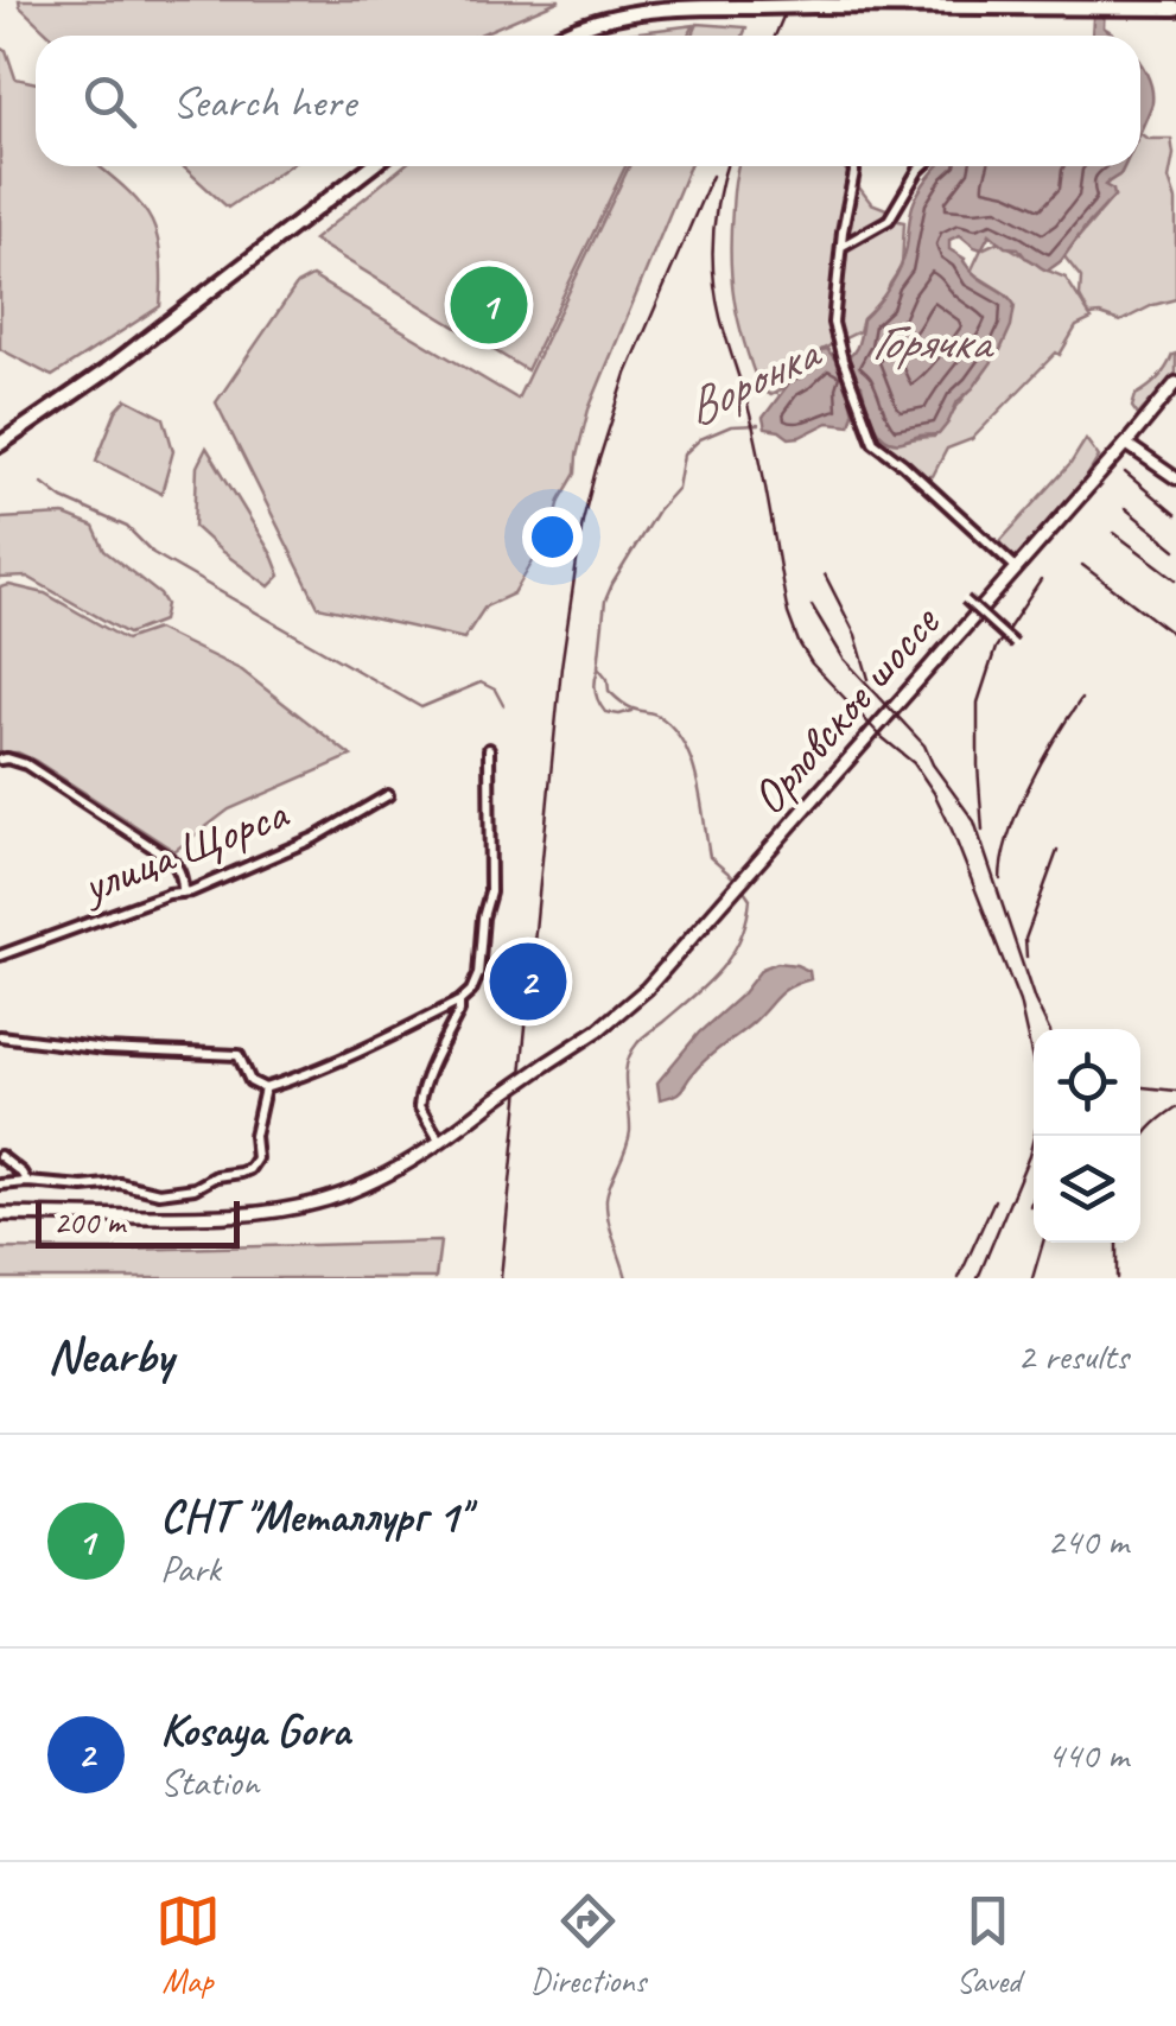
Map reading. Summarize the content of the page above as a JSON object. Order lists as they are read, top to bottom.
{
  "streets": {
    "main road": ["Орловское шоссе"],
    "street": ["улица Щорса"]
  },
  "water": ["Горячка", "Воронка"],
  "scale_bar": "200 m",
  "page": {
    "search": "Search here",
    "pins": ["1", "2"],
    "scale": "200 m",
    "heading": ["Nearby", "2 results"],
    "list": [
      {
        "mark": "1",
        "name": "СНТ \"Металлург 1\"",
        "note": "Park",
        "value": "240 m"
      },
      {
        "mark": "2",
        "name": "Kosaya Gora",
        "note": "Station",
        "value": "440 m"
      }
    ],
    "nav": ["Map", "Directions", "Saved"]
  }
}
